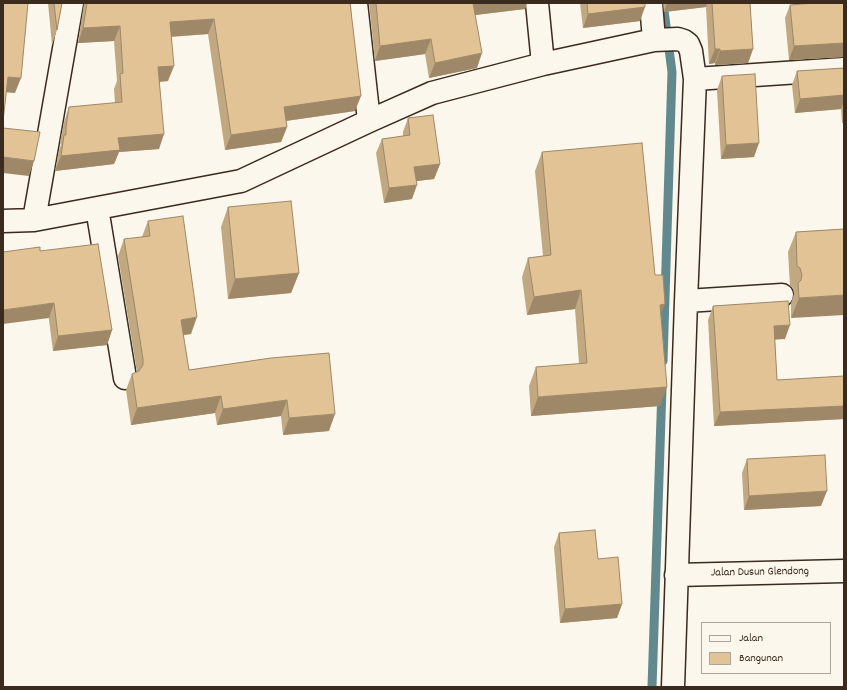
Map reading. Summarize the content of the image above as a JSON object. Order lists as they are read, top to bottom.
{
  "streets": {
    "street": ["Jalan Dusun Glendong"]
  },
  "legend": ["Jalan", "Bangunan"]
}
